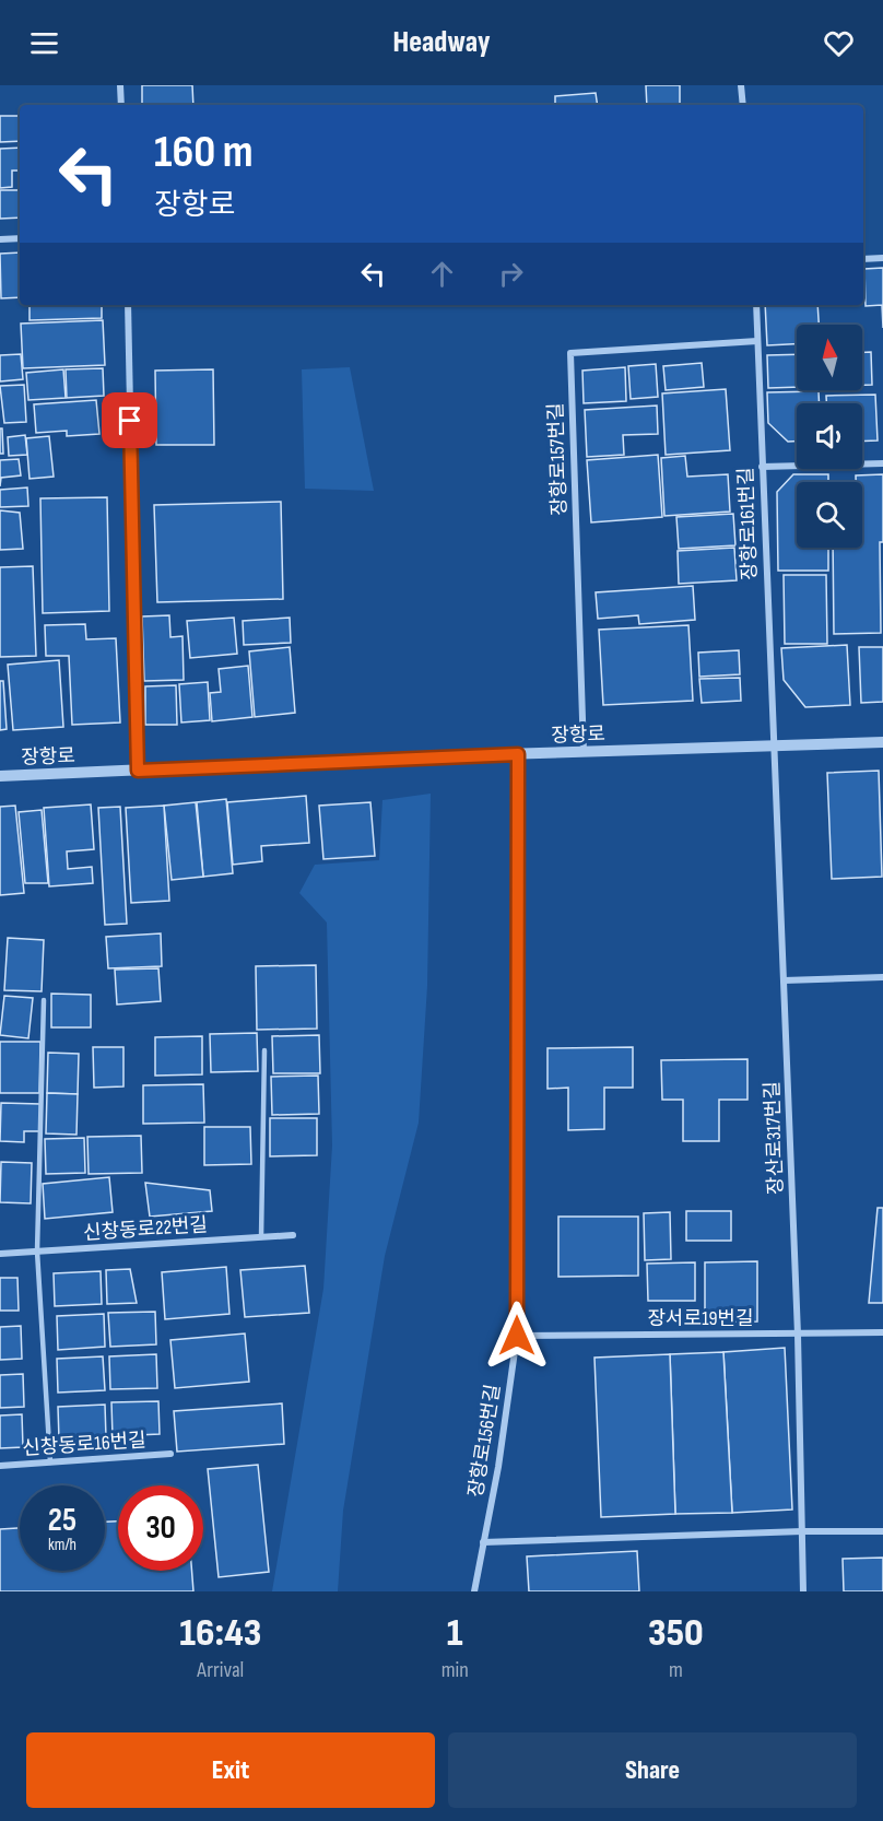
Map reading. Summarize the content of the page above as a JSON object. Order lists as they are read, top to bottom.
{
  "streets": {
    "street": [
      "장항로157번길",
      "장항로161번길",
      "장항로",
      "장산로317번길",
      "신창동로22번길",
      "장서로19번길",
      "장항로156번길",
      "신창동로16번길"
    ]
  },
  "crossings": [
    ["장항로157번길", "장항로161번길"],
    ["장항로157번길", "장항로"],
    ["장항로161번길", "장항로"],
    ["장항로161번길", "장산로317번길"],
    ["장항로", "장산로317번길"],
    ["장항로", "장항로156번길"],
    ["장산로317번길", "장서로19번길"],
    ["장서로19번길", "장항로156번길"]
  ],
  "north": "top",
  "page": {
    "header": "Headway",
    "turn": ["160 m", "장항로"],
    "speed": "25 km/h",
    "limit": "30",
    "eta": [
      "16:43",
      "Arrival",
      "1",
      "min",
      "350",
      "m"
    ],
    "buttons": ["Exit", "Share"]
  }
}
